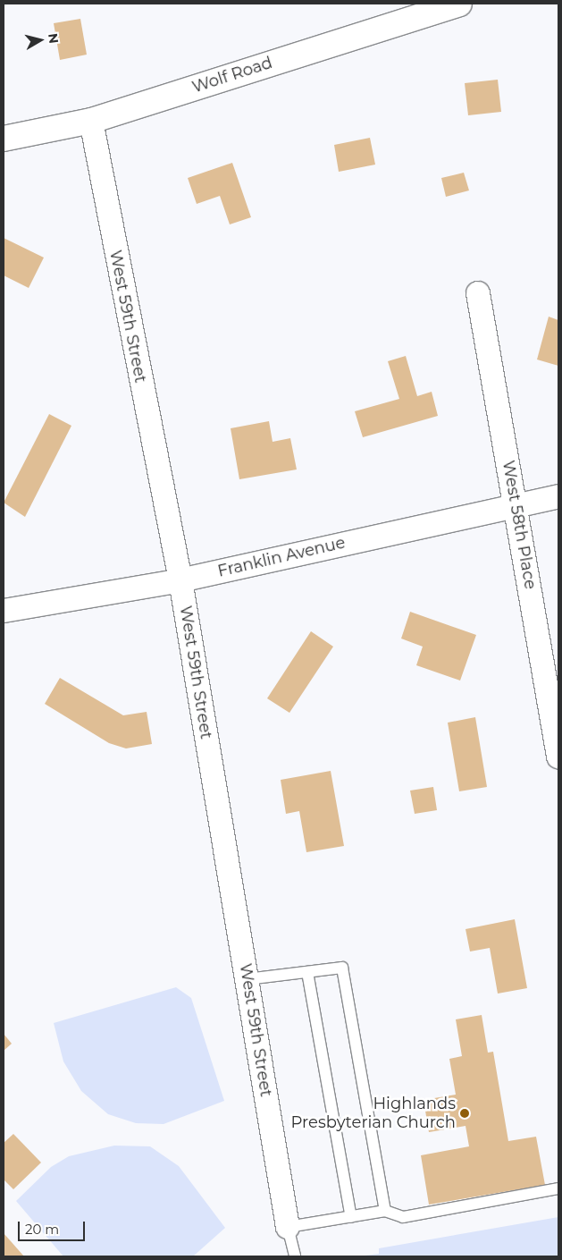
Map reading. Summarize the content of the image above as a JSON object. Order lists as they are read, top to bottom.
{
  "streets": {
    "main road": ["Wolf Road"],
    "street": ["West 59th Street", "West 58th Place", "Franklin Avenue"]
  },
  "crossings": [
    ["Wolf Road", "West 59th Street"],
    ["West 59th Street", "Franklin Avenue"],
    ["West 58th Place", "Franklin Avenue"]
  ],
  "places": ["Highlands Presbyterian Church"],
  "scale_bar": "20 m",
  "north": "right"
}
